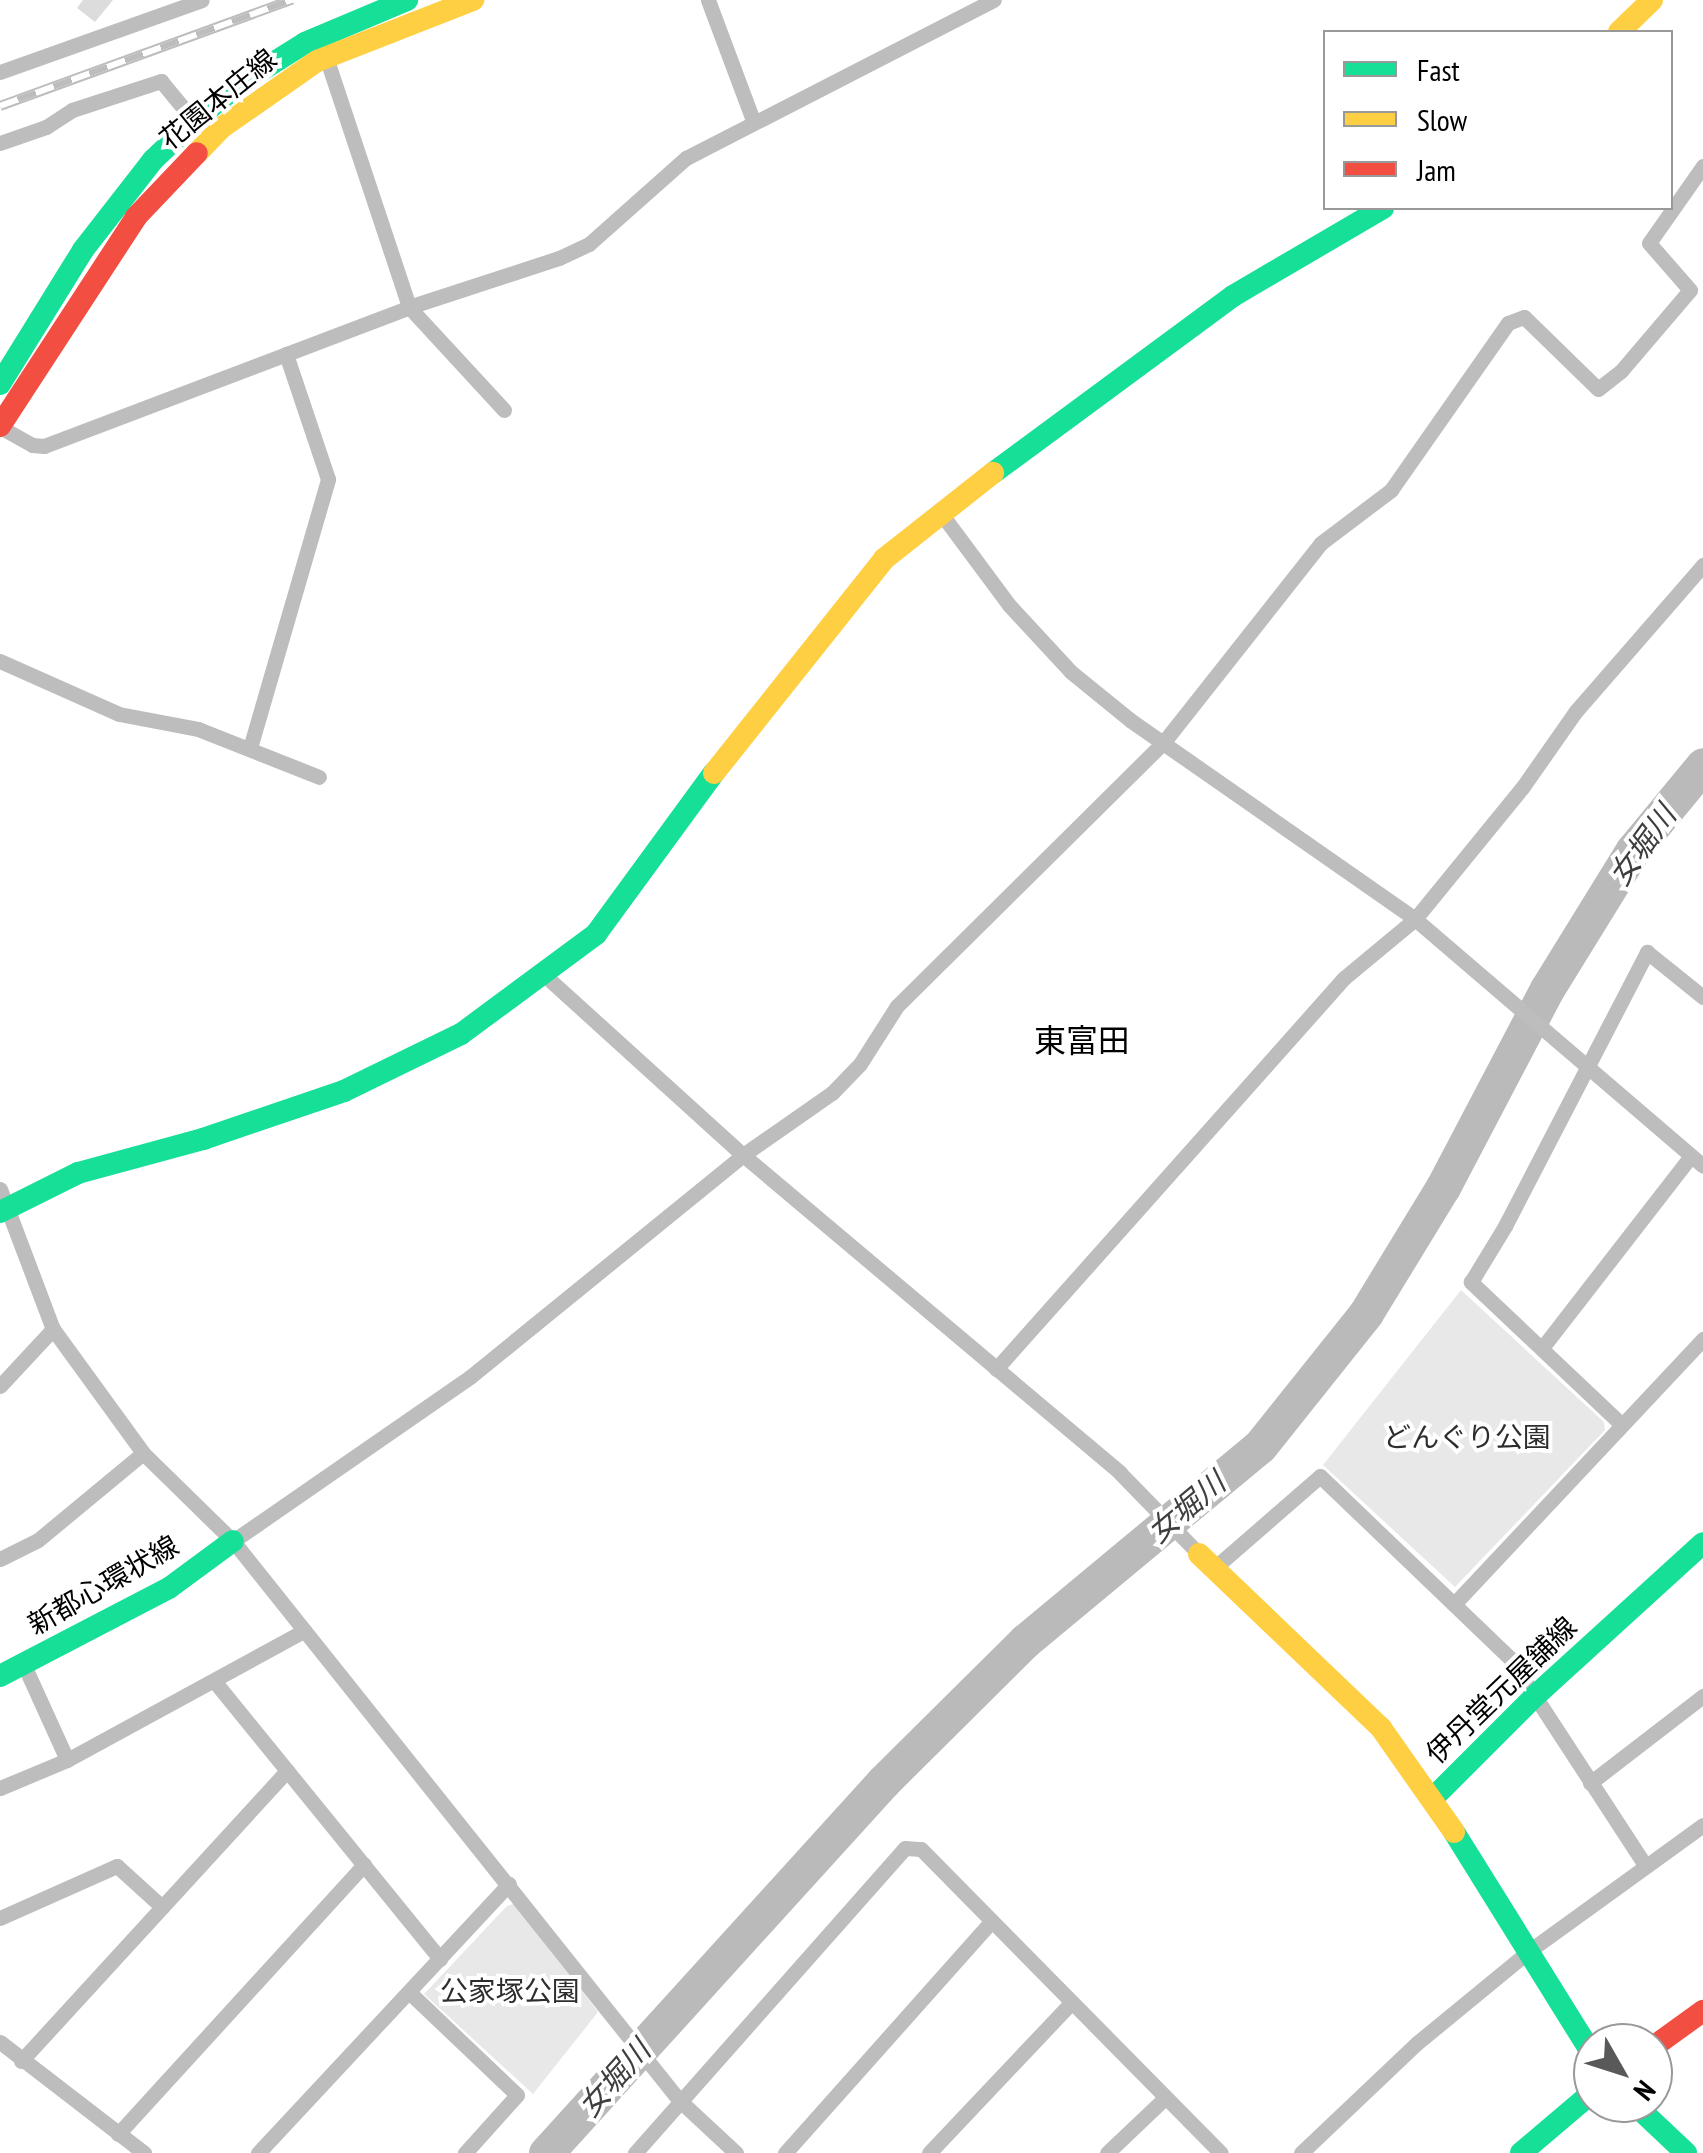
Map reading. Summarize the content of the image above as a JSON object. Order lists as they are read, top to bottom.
{
  "streets": {
    "street": ["花園本庄線", "新都心環状線", "伊丹堂元屋舗線"]
  },
  "districts": ["東富田"],
  "water": ["女堀川"],
  "parks": ["どんぐり公園", "公家塚公園"],
  "legend": ["Fast", "Slow", "Jam"],
  "north": "bottom right"
}
